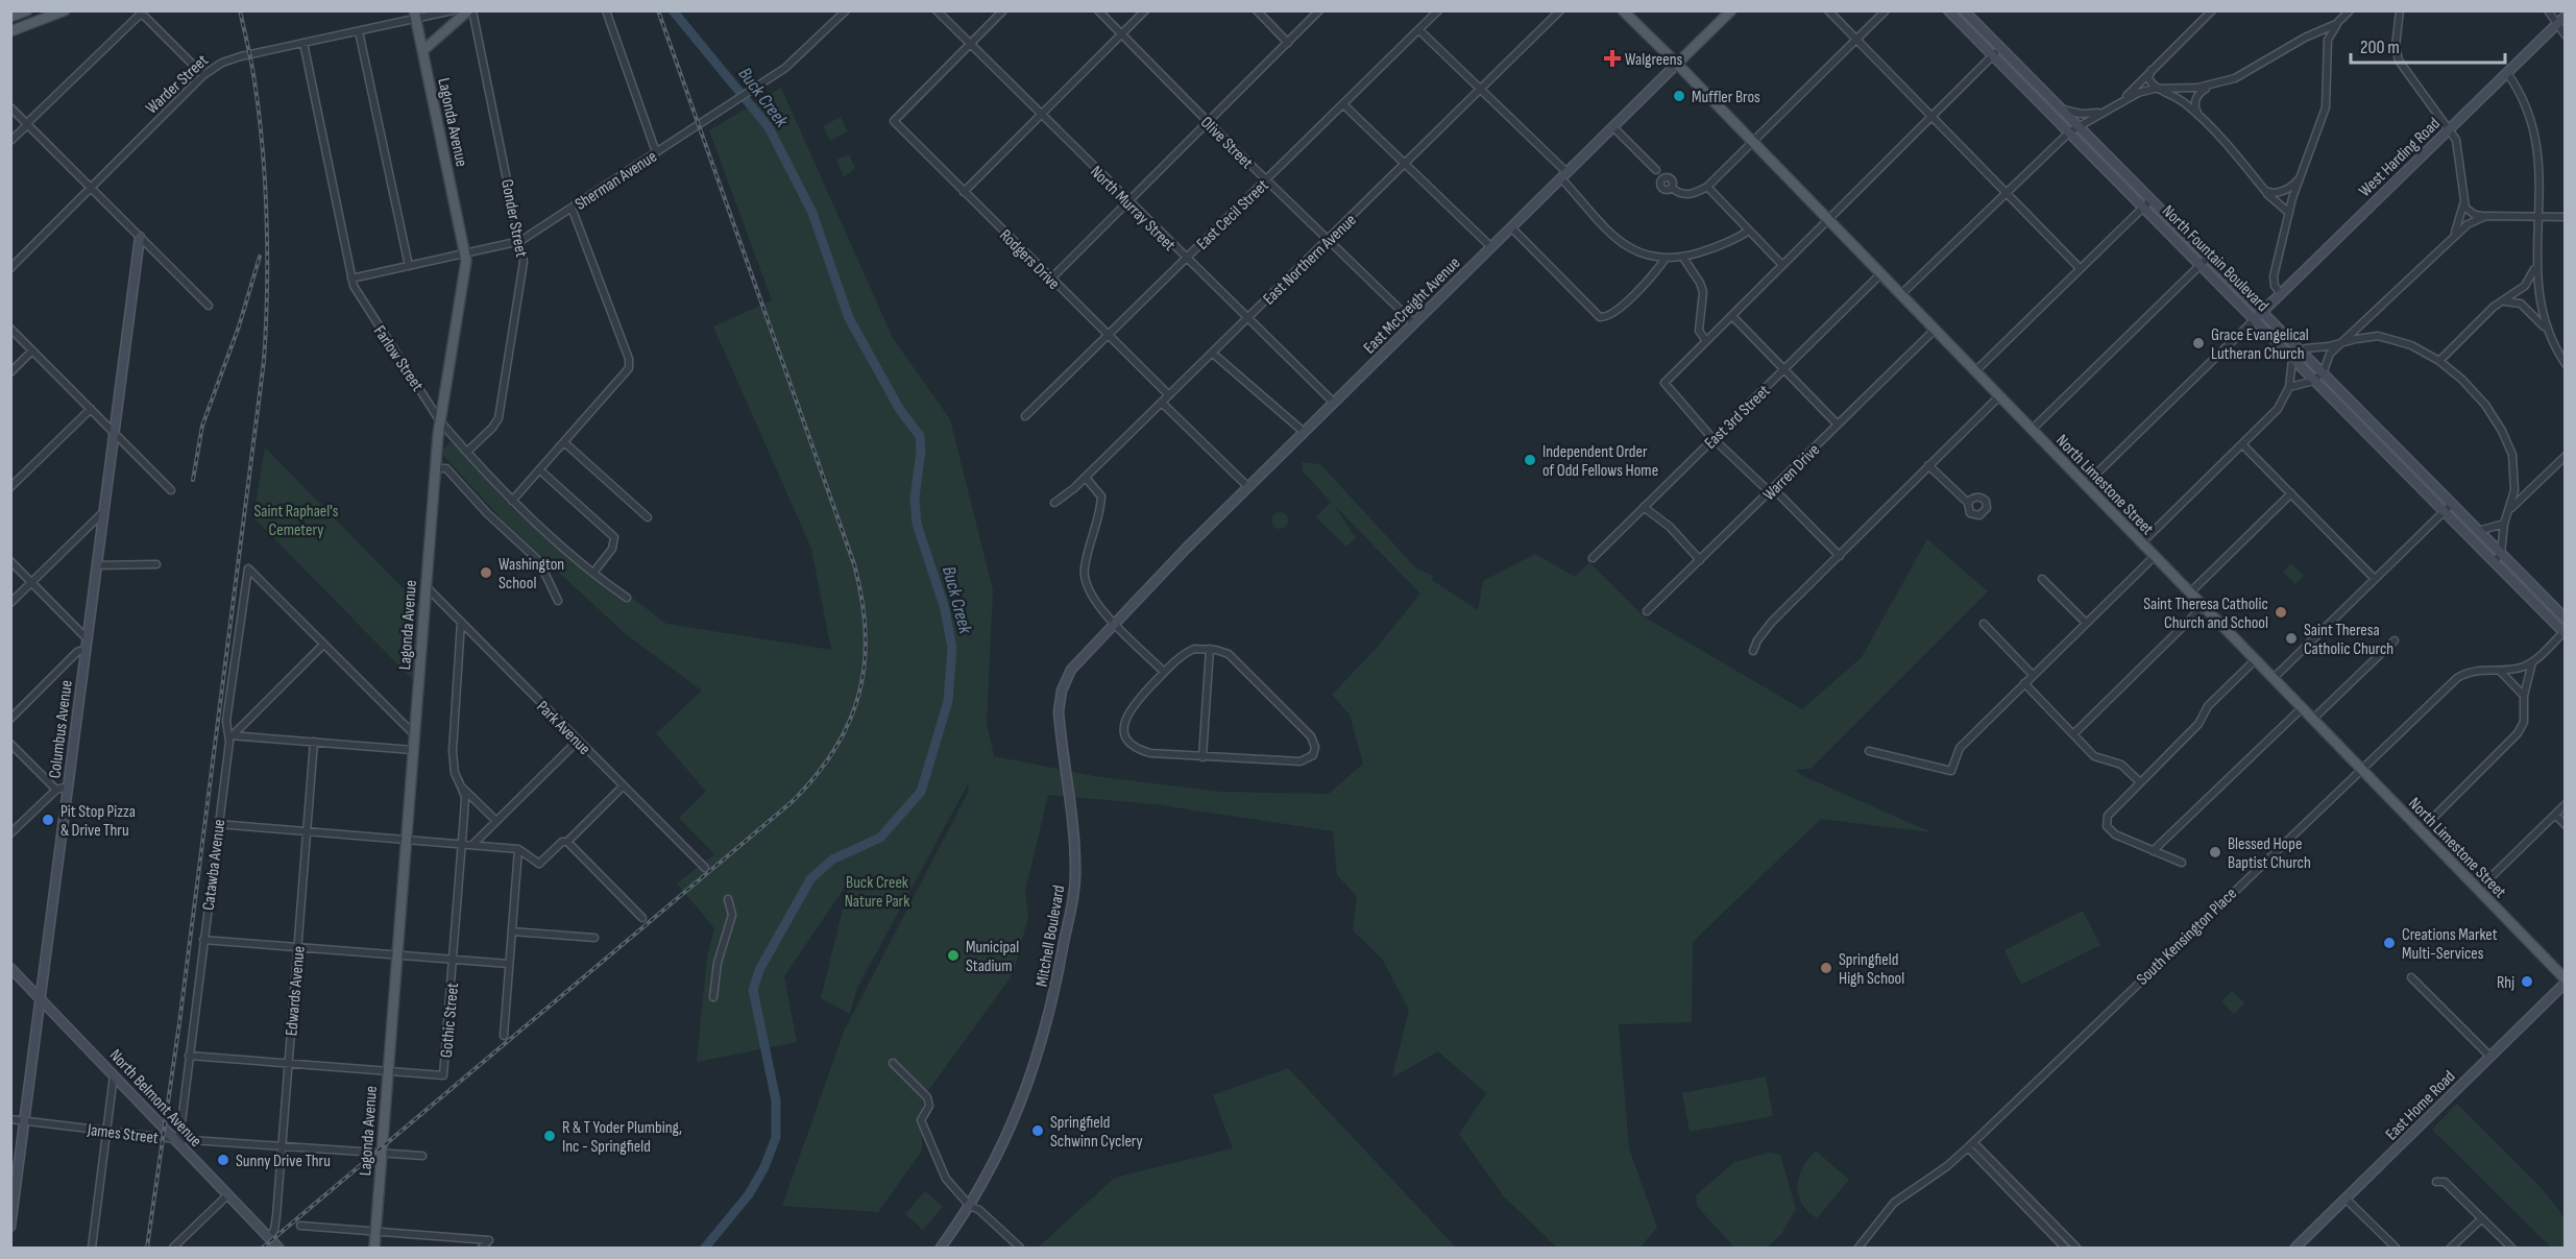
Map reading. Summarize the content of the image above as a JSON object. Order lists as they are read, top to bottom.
{
  "streets": {
    "main road": ["Lagonda Avenue", "East McCreight Avenue", "North Limestone Street"],
    "street": [
      "Warder Street",
      "Olive Street",
      "West Harding Road",
      "Sherman Avenue",
      "North Murray Street",
      "East Cecil Street",
      "Gonder Street",
      "North Fountain Boulevard",
      "Rodgers Drive",
      "East Northern Avenue",
      "Farlow Street",
      "East 3rd Street",
      "Warren Drive",
      "Park Avenue",
      "Columbus Avenue",
      "Catawba Avenue",
      "Mitchell Boulevard",
      "South Kensington Place",
      "Edwards Avenue",
      "Gothic Street",
      "North Belmont Avenue",
      "East Home Road",
      "James Street"
    ]
  },
  "crossings": [
    ["Warder Street", "Lagonda Avenue"],
    ["Warder Street", "Farlow Street"],
    ["Lagonda Avenue", "Sherman Avenue"],
    ["Lagonda Avenue", "Farlow Street"],
    ["Lagonda Avenue", "Park Avenue"],
    ["Lagonda Avenue", "Gothic Street"],
    ["Lagonda Avenue", "James Street"],
    ["Olive Street", "East Cecil Street"],
    ["Olive Street", "East Northern Avenue"],
    ["Olive Street", "East McCreight Avenue"],
    ["West Harding Road", "North Fountain Boulevard"],
    ["Sherman Avenue", "Gonder Street"],
    ["Sherman Avenue", "Farlow Street"],
    ["North Murray Street", "East Cecil Street"],
    ["North Murray Street", "Rodgers Drive"],
    ["North Murray Street", "East Northern Avenue"],
    ["North Murray Street", "East McCreight Avenue"],
    ["East Cecil Street", "Rodgers Drive"],
    ["Gonder Street", "Farlow Street"],
    ["Rodgers Drive", "East Northern Avenue"],
    ["East McCreight Avenue", "North Limestone Street"],
    ["East McCreight Avenue", "Mitchell Boulevard"],
    ["East 3rd Street", "North Limestone Street"],
    ["Warren Drive", "North Limestone Street"],
    ["North Limestone Street", "South Kensington Place"],
    ["North Limestone Street", "East Home Road"],
    ["Park Avenue", "Gothic Street"],
    ["Columbus Avenue", "North Belmont Avenue"],
    ["Columbus Avenue", "James Street"],
    ["Catawba Avenue", "Gothic Street"],
    ["Catawba Avenue", "North Belmont Avenue"],
    ["Catawba Avenue", "James Street"],
    ["Edwards Avenue", "Gothic Street"],
    ["Edwards Avenue", "North Belmont Avenue"],
    ["Edwards Avenue", "James Street"],
    ["North Belmont Avenue", "James Street"]
  ],
  "water": ["Buck Creek"],
  "parks": ["Saint Raphael's Cemetery", "Buck Creek Nature Park"],
  "places": {
    "health": ["Walgreens"],
    "other": [
      "Muffler Bros",
      "Grace Evangelical Lutheran Church",
      "Independent Order of Odd Fellows Home",
      "Washington School",
      "Saint Theresa Catholic Church and School",
      "Saint Theresa Catholic Church",
      "Pit Stop Pizza & Drive Thru",
      "Blessed Hope Baptist Church",
      "Creations Market Multi-Services",
      "Municipal Stadium",
      "Springfield High School",
      "Rhj",
      "Springfield Schwinn Cyclery",
      "R & T Yoder Plumbing, Inc - Springfield",
      "Sunny Drive Thru"
    ]
  },
  "scale_bar": "200 m"
}
